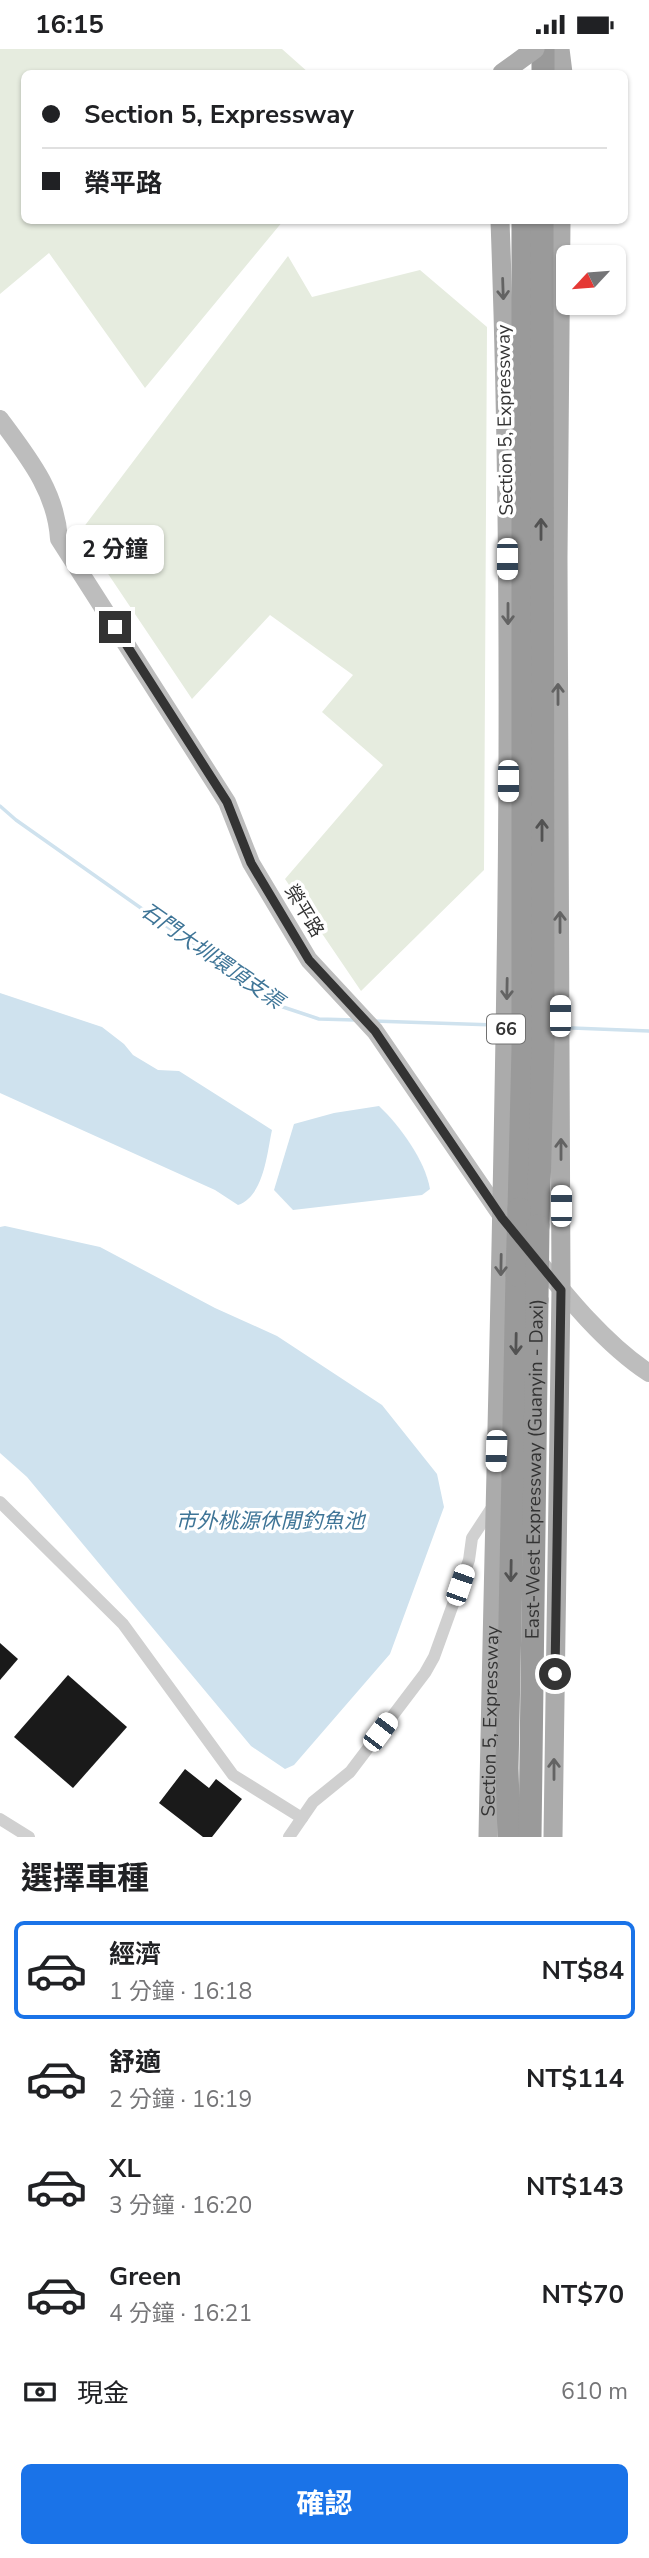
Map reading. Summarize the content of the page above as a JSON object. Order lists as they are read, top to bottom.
{
  "streets": {
    "highway": ["66", "East-West Expressway (Guanyin - Daxi)"],
    "main road": ["Section 5, Expressway"],
    "street": ["榮平路"]
  },
  "crossings": [
    ["Section 5, Expressway", "榮平路"],
    ["Section 5, Expressway", "East-West Expressway (Guanyin - Daxi)"],
    ["榮平路", "East-West Expressway (Guanyin - Daxi)"]
  ],
  "water": ["石門大圳環頂支渠", "市外桃源休閒釣魚池"],
  "north": "bottom left",
  "page": {
    "status": "16:15",
    "banner": ["Section 5, Expressway", "榮平路"],
    "bubble": "2 分鐘",
    "heading": "選擇車種",
    "list": [
      {
        "name": "經濟",
        "note": "1 分鐘 · 16:18",
        "value": "NT$84"
      },
      {
        "name": "舒適",
        "note": "2 分鐘 · 16:19",
        "value": "NT$114"
      },
      {
        "name": "XL",
        "note": "3 分鐘 · 16:20",
        "value": "NT$143"
      },
      {
        "name": "Green",
        "note": "4 分鐘 · 16:21",
        "value": "NT$70"
      }
    ],
    "pay": ["現金", "610 m"],
    "buttons": "確認"
  }
}
